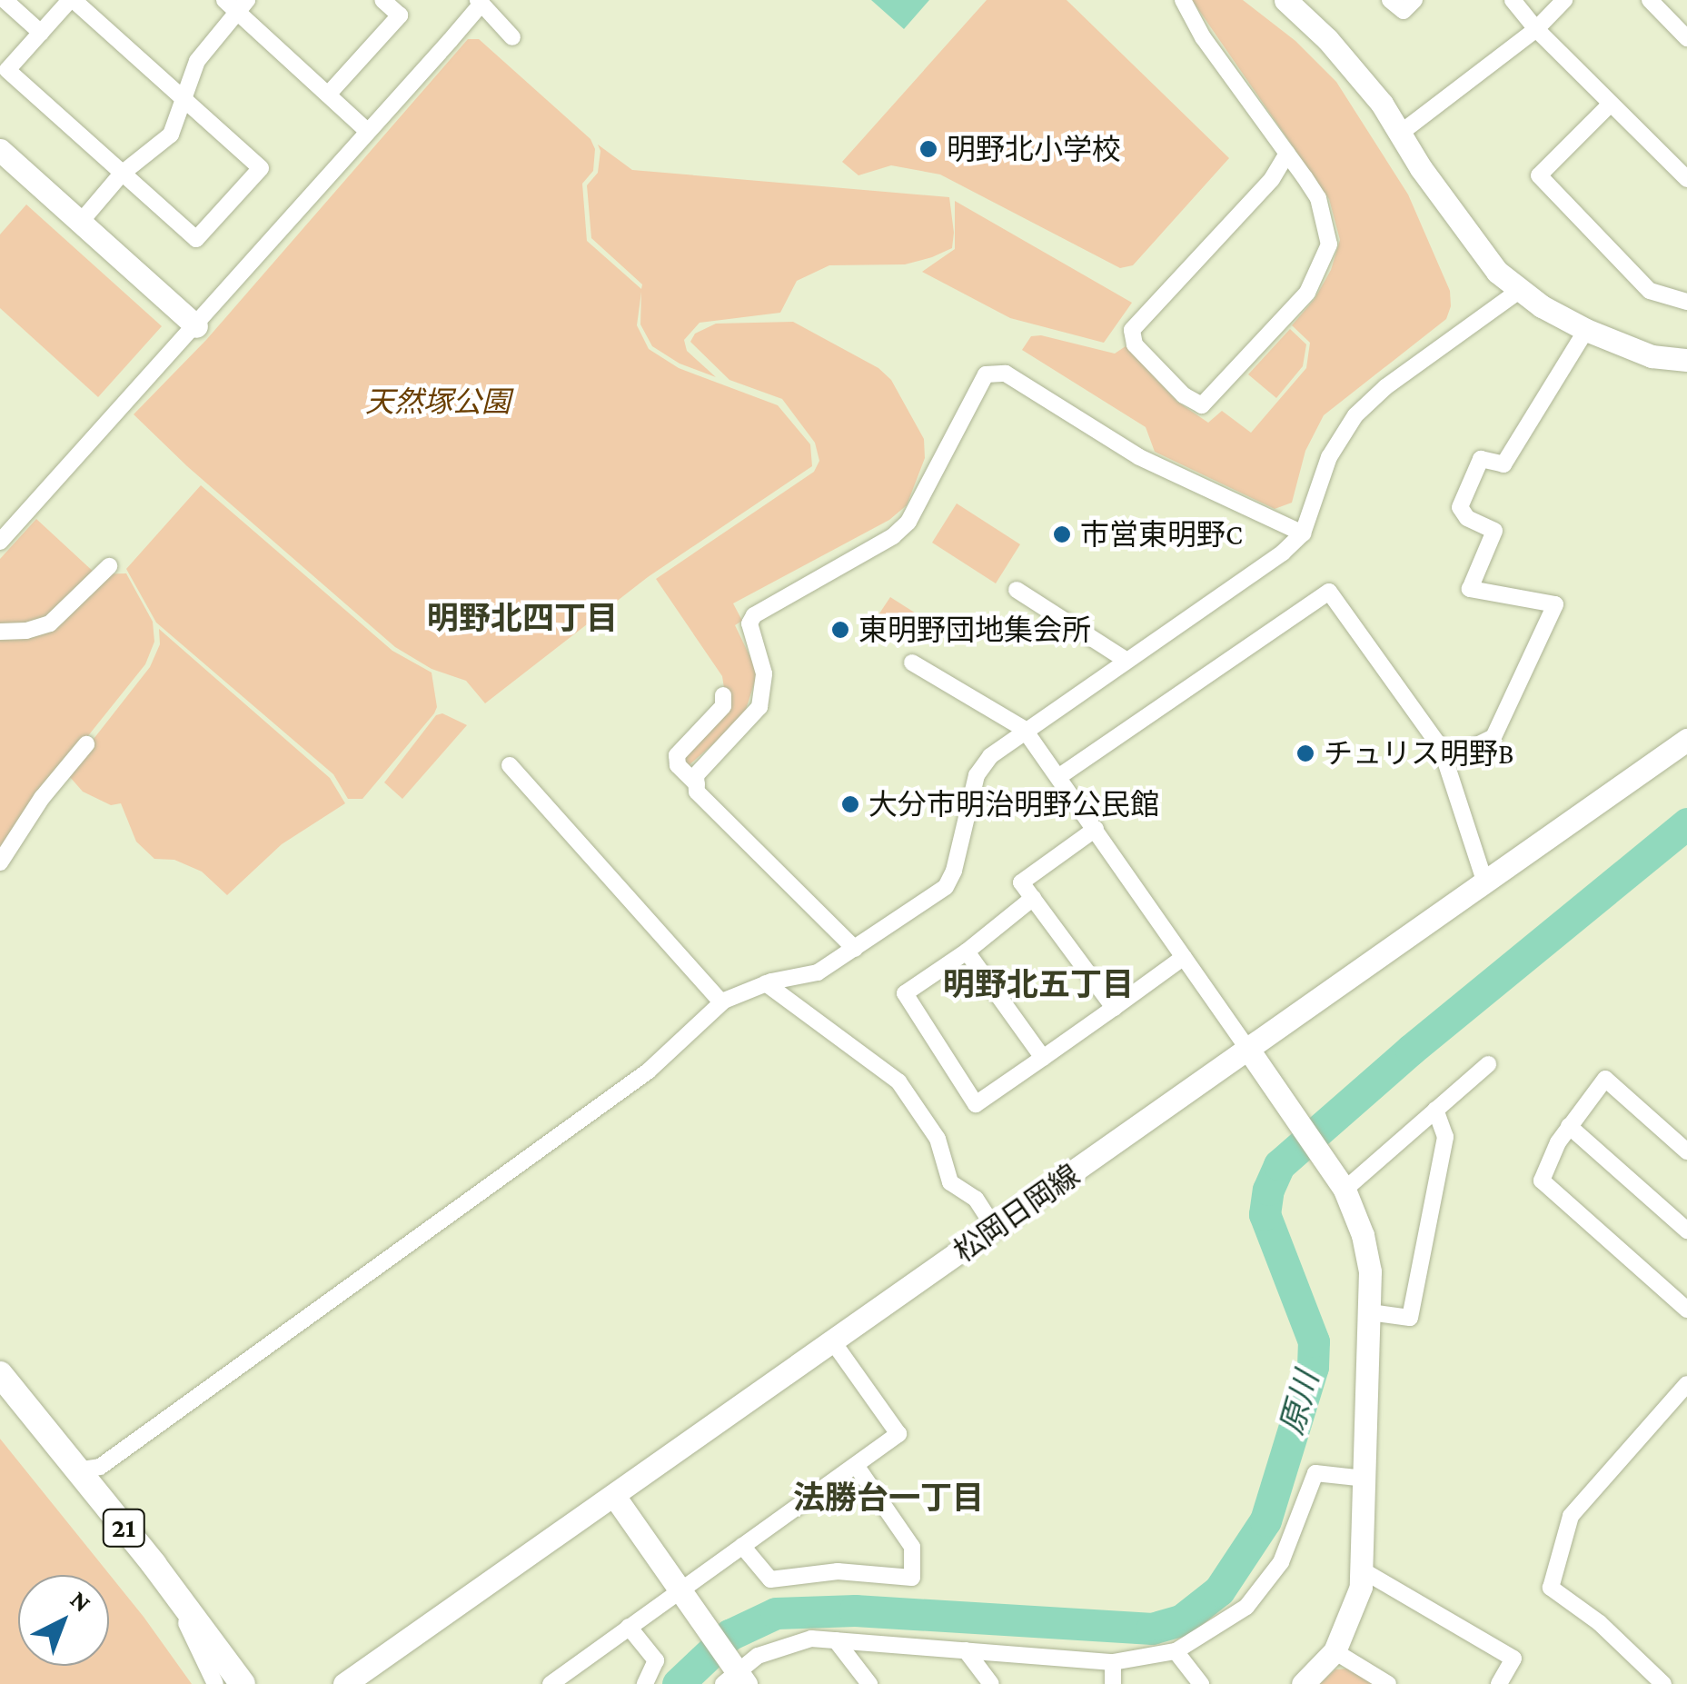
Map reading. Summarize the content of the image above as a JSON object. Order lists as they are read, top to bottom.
{
  "streets": {
    "main road": ["21"],
    "street": ["松岡日岡線"]
  },
  "districts": ["明野北四丁目", "明野北五丁目", "法勝台一丁目"],
  "water": ["原川"],
  "parks": ["天然塚公園"],
  "places": [
    "明野北小学校",
    "市営東明野C",
    "東明野団地集会所",
    "チュリス明野B",
    "大分市明治明野公民館"
  ],
  "north": "top right"
}
